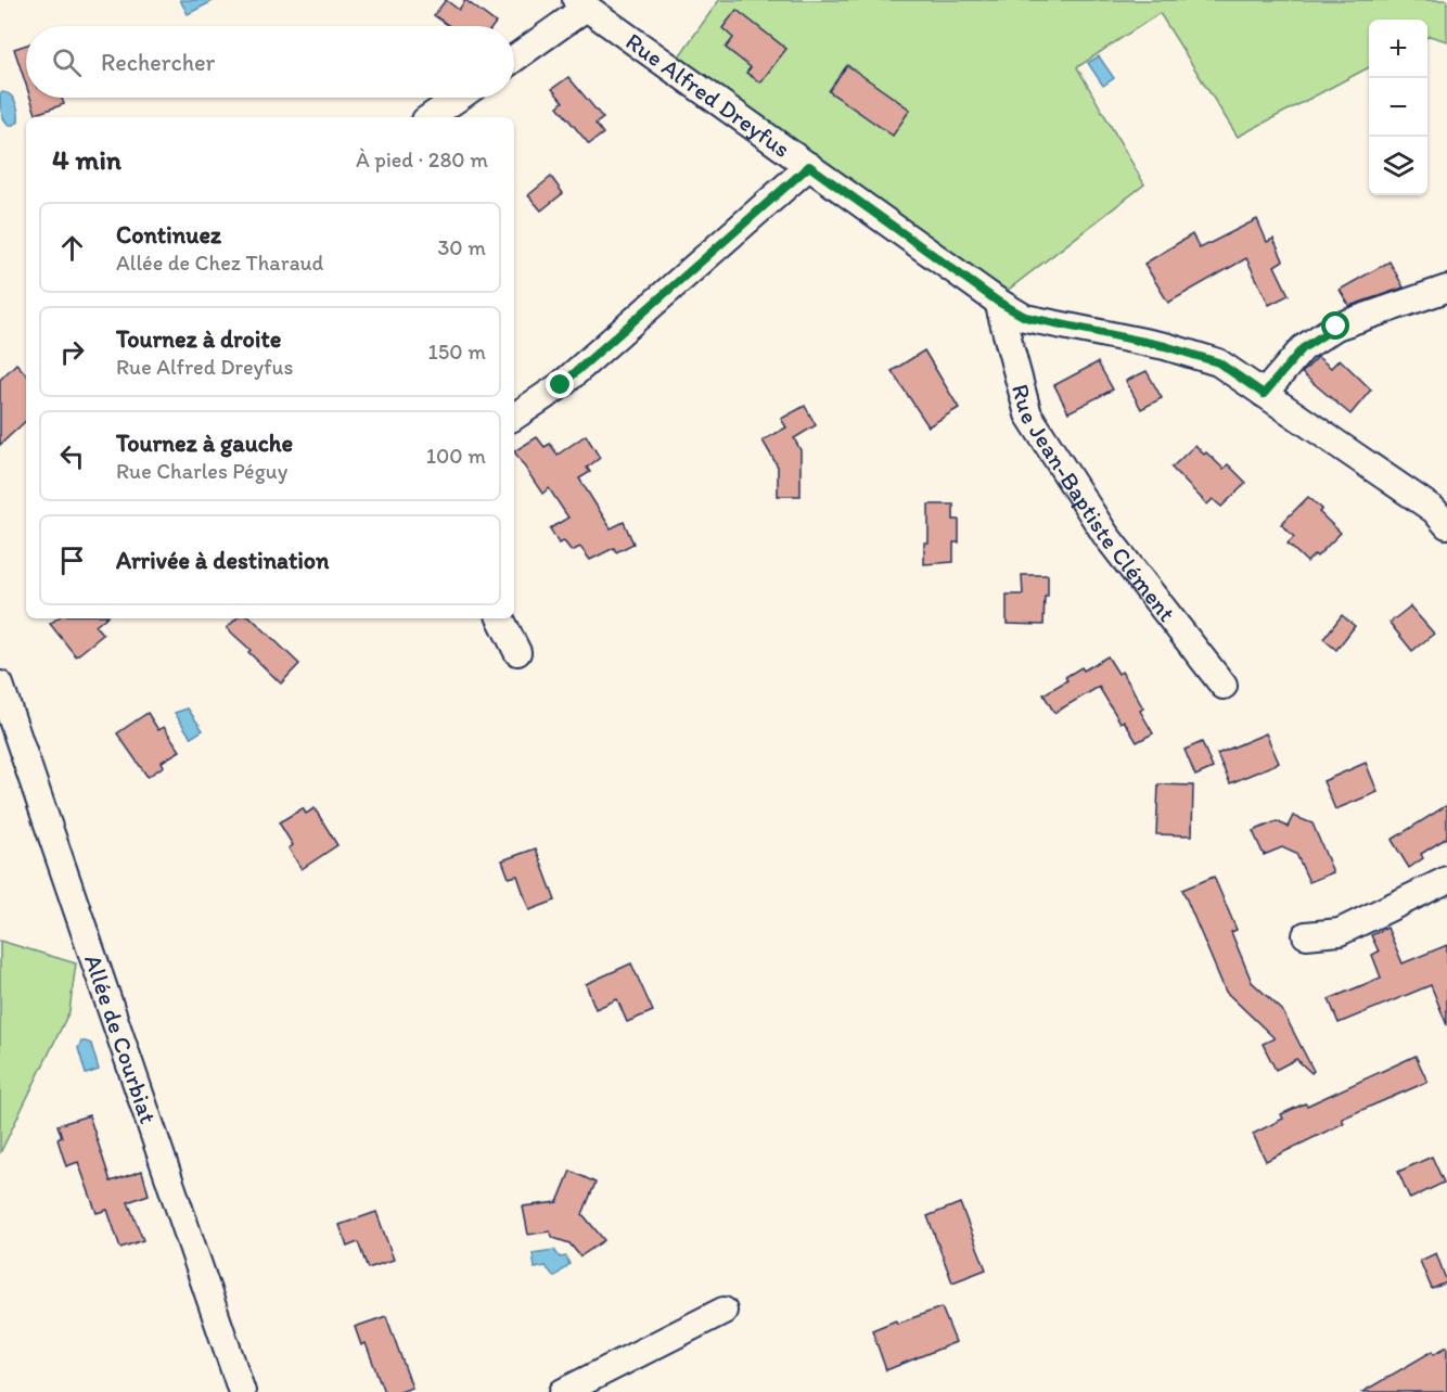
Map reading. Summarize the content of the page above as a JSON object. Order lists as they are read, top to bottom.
{
  "streets": {
    "street": ["Rue Alfred Dreyfus", "Rue Jean-Baptiste Clément", "Allée de Courbiat"]
  },
  "crossings": [
    ["Rue Alfred Dreyfus", "Rue Jean-Baptiste Clément"]
  ],
  "page": {
    "map_buttons": ["+", "−"],
    "search": "Rechercher",
    "heading": ["4 min", "À pied · 280 m"],
    "list": [
      ["Continuez", "Allée de Chez Tharaud", "30 m"],
      ["Tournez à droite", "Rue Alfred Dreyfus", "150 m"],
      ["Tournez à gauche", "Rue Charles Péguy", "100 m"],
      "Arrivée à destination"
    ]
  }
}
